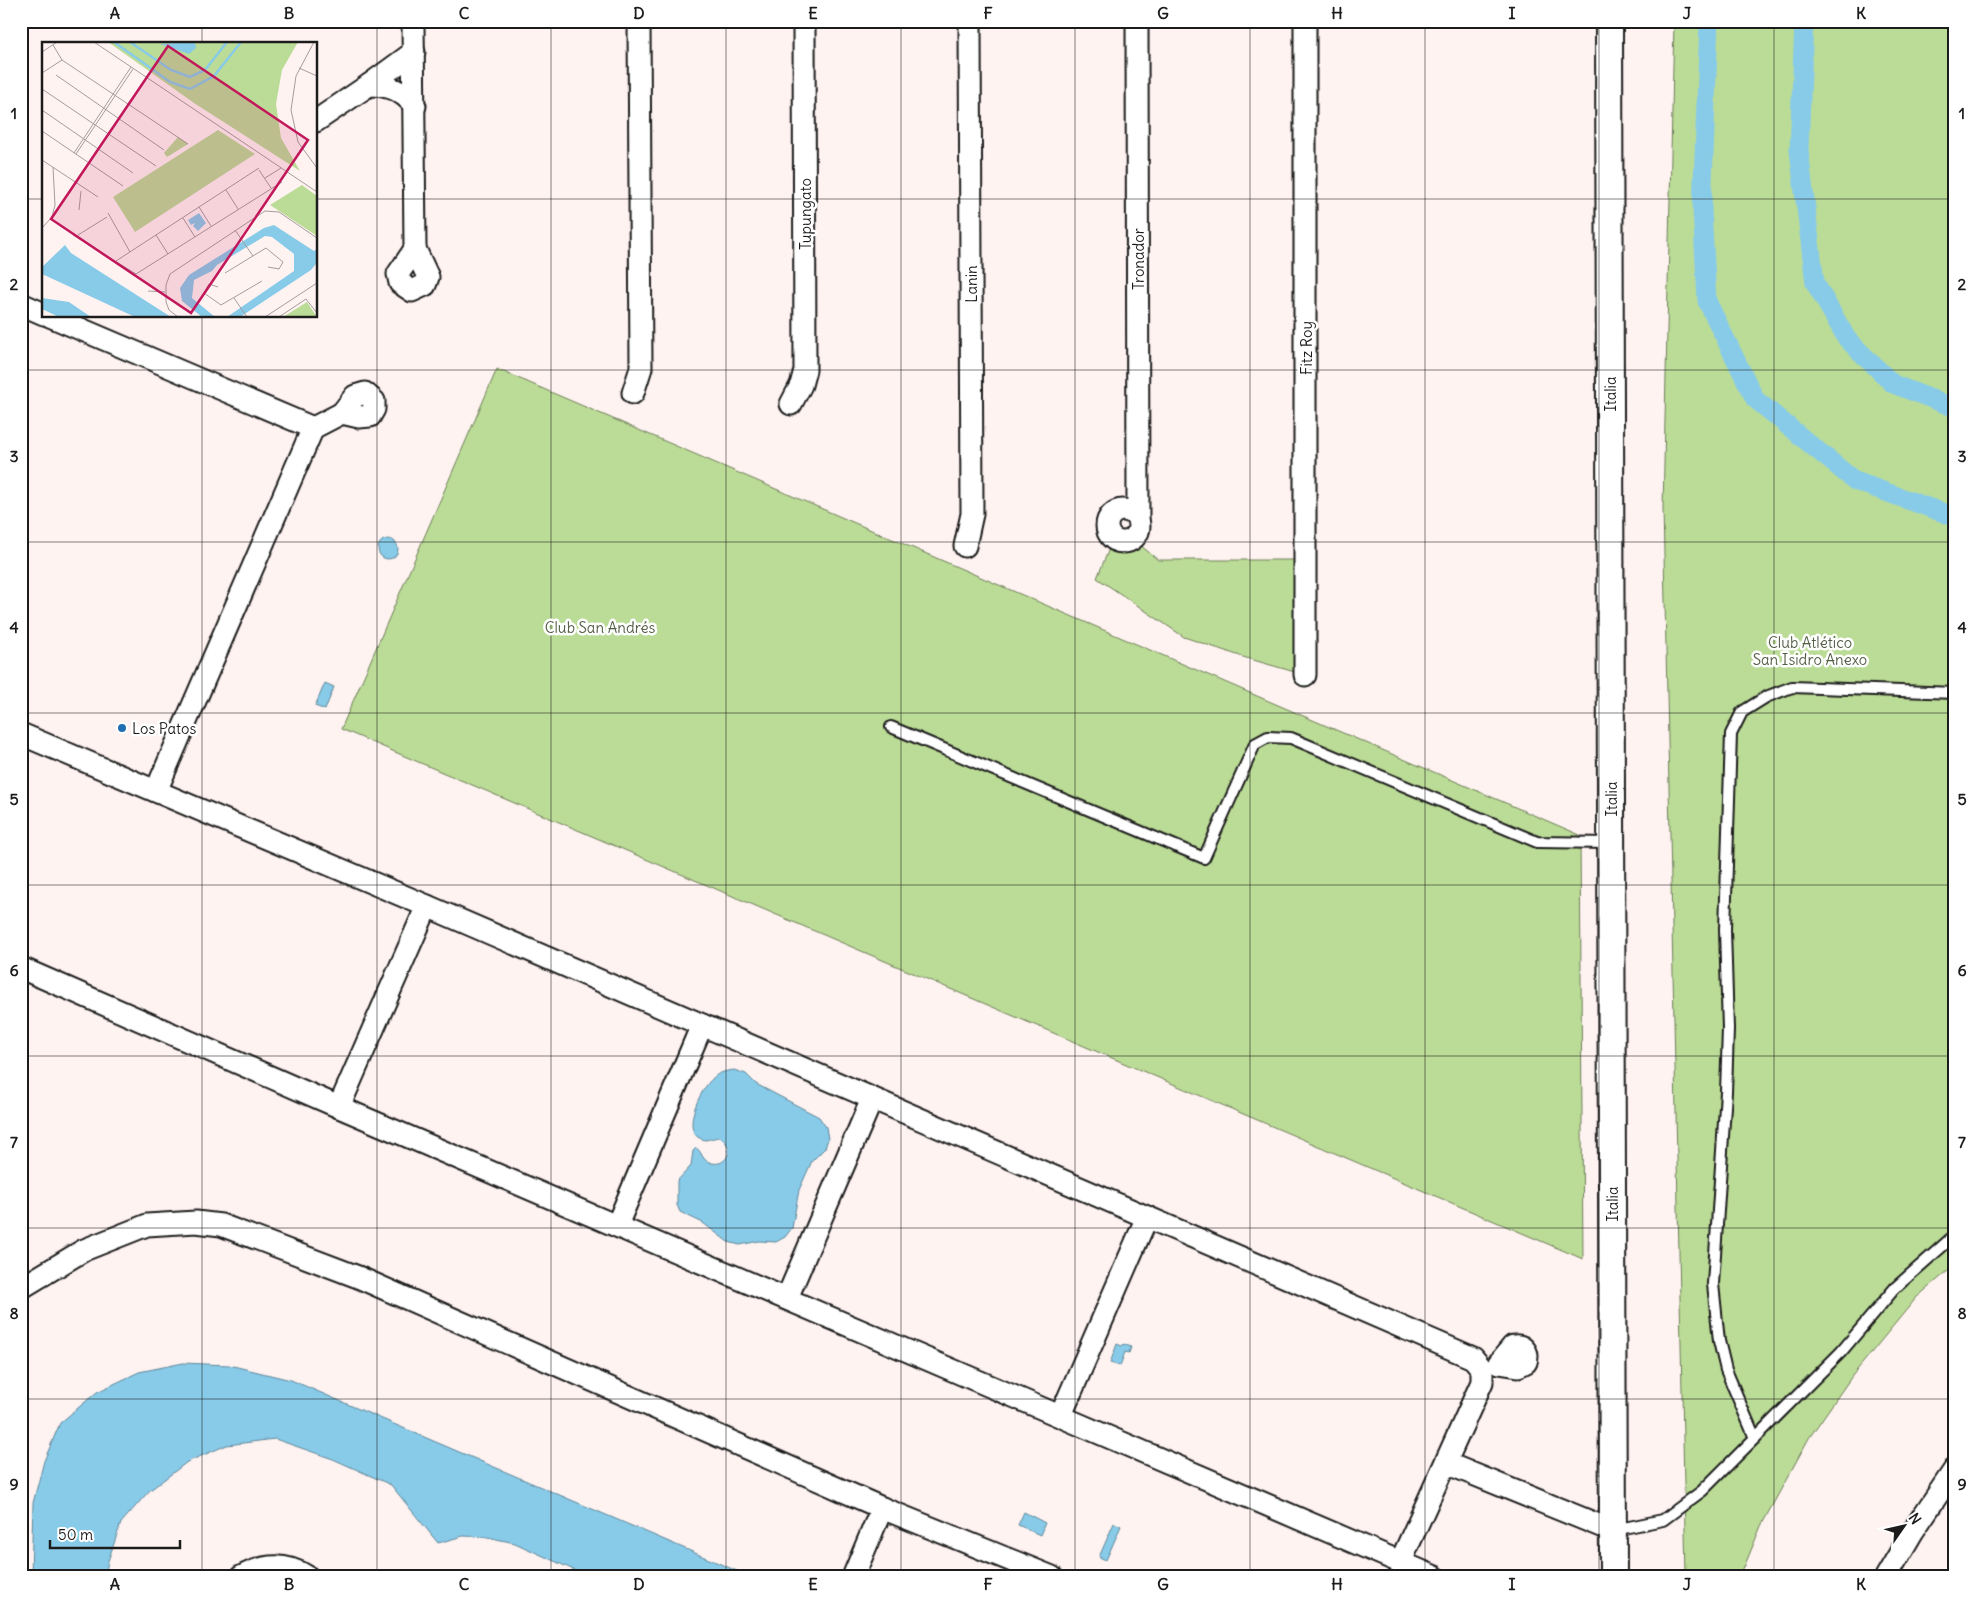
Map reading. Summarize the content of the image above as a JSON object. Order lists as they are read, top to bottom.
{
  "streets": {
    "street": [
      "Tupungato",
      "Tronador",
      "Lanin",
      "Fitz Roy",
      "Italia"
    ]
  },
  "parks": ["Club San Andrés", "Club Atlético San Isidro Anexo"],
  "places": ["Los Patos"],
  "scale_bar": "50 m",
  "north": "top right",
  "grid": {
    "columns": [
      "A",
      "B",
      "C",
      "D",
      "E",
      "F",
      "G",
      "H",
      "I",
      "J",
      "K"
    ],
    "rows": [
      "1",
      "2",
      "3",
      "4",
      "5",
      "6",
      "7",
      "8",
      "9"
    ]
  }
}
